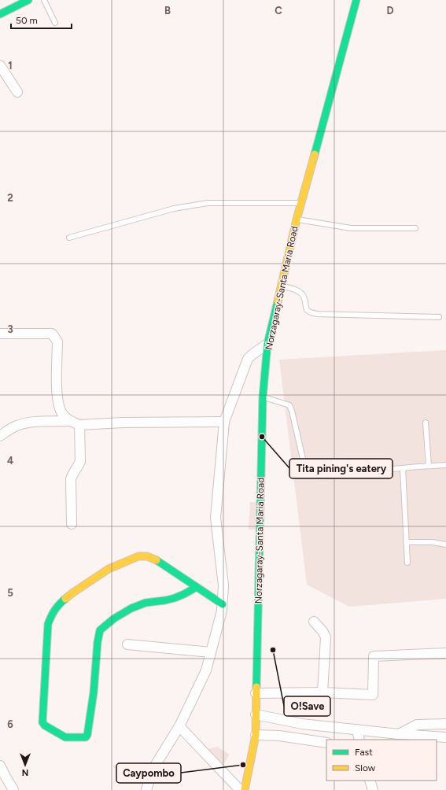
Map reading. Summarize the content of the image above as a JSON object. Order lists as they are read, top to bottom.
{
  "streets": {
    "main road": ["Norzagaray-Santa Maria Road"]
  },
  "places": ["Tita pining's eatery", "O!Save", "Caypombo"],
  "legend": ["Fast", "Slow"],
  "scale_bar": "50 m",
  "north": "bottom",
  "grid": {
    "columns": ["B", "C", "D"],
    "rows": [
      "1",
      "2",
      "3",
      "4",
      "5",
      "6"
    ]
  }
}
